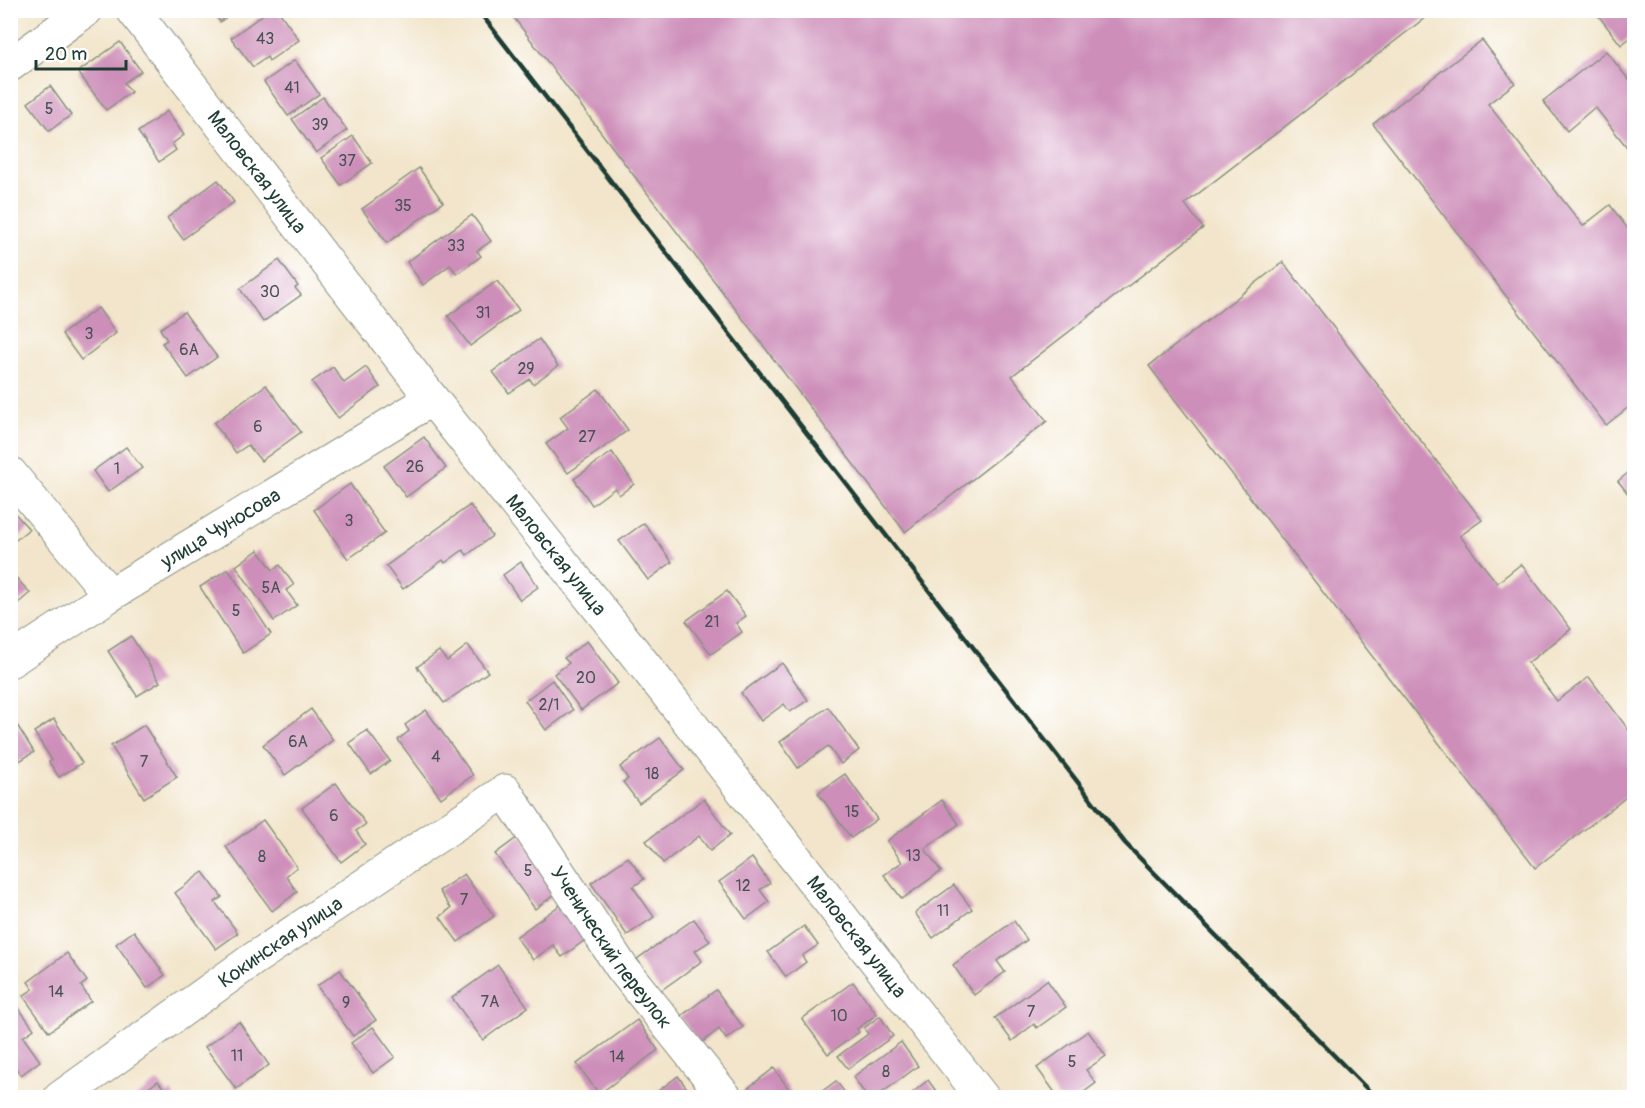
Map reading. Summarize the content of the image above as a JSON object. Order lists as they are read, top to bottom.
{
  "streets": {
    "street": [
      "Маловская улица",
      "улица Чуносова",
      "Кокинская улица",
      "Ученический переулок"
    ]
  },
  "crossings": [
    ["Маловская улица", "улица Чуносова"],
    ["Кокинская улица", "Ученический переулок"]
  ],
  "house_numbers": [
    "43",
    "41",
    "5",
    "39",
    "37",
    "35",
    "33",
    "30",
    "31",
    "3",
    "6А",
    "29",
    "6",
    "27",
    "26",
    "1",
    "3",
    "5А",
    "5",
    "21",
    "20",
    "2/1",
    "6А",
    "4",
    "7",
    "18",
    "15",
    "6",
    "13",
    "8",
    "5",
    "12",
    "7",
    "11",
    "14",
    "7А",
    "9",
    "7",
    "10",
    "11",
    "14",
    "5",
    "8"
  ],
  "scale_bar": "20 m"
}
